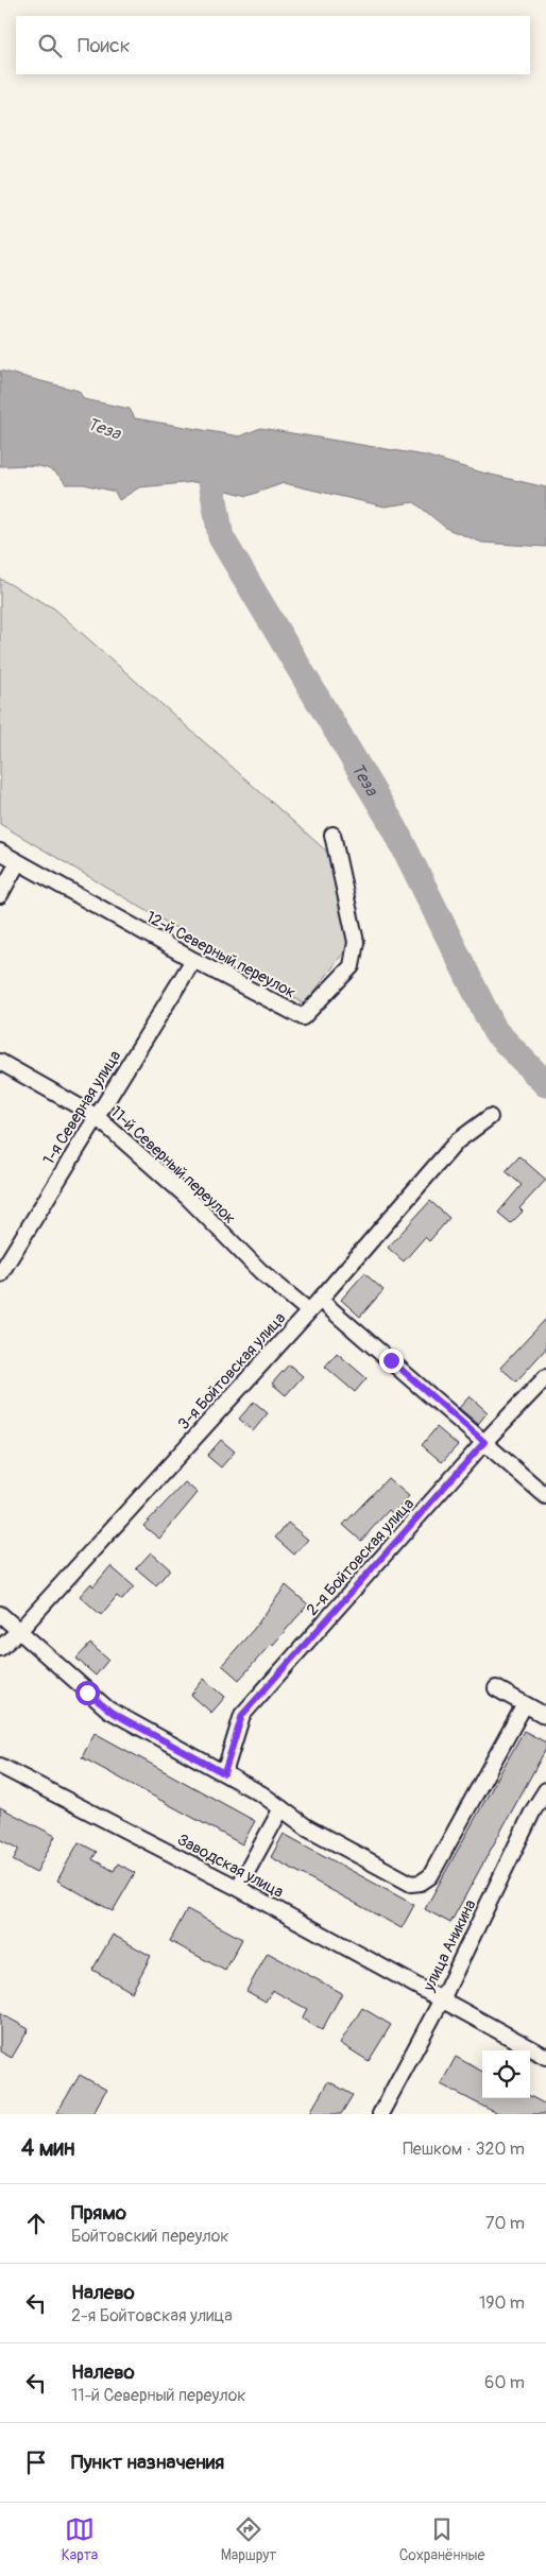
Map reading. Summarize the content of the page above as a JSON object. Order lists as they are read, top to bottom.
{
  "streets": {
    "street": [
      "12-й Северный переулок",
      "1-я Северная улица",
      "11-й Северный переулок",
      "3-я Бойтовская улица",
      "2-я Бойтовская улица",
      "Заводская улица",
      "улица Аникина"
    ]
  },
  "crossings": [
    ["12-й Северный переулок", "1-я Северная улица"],
    ["1-я Северная улица", "11-й Северный переулок"],
    ["11-й Северный переулок", "3-я Бойтовская улица"],
    ["Заводская улица", "улица Аникина"]
  ],
  "water": ["Теза"],
  "page": {
    "search": "Поиск",
    "heading": ["4 мин", "Пешком · 320 m"],
    "list": [
      ["Прямо", "Бойтовский переулок", "70 m"],
      ["Налево", "2-я Бойтовская улица", "190 m"],
      ["Налево", "11-й Северный переулок", "60 m"],
      "Пункт назначения"
    ],
    "nav": ["Карта", "Маршрут", "Сохранённые"]
  }
}
